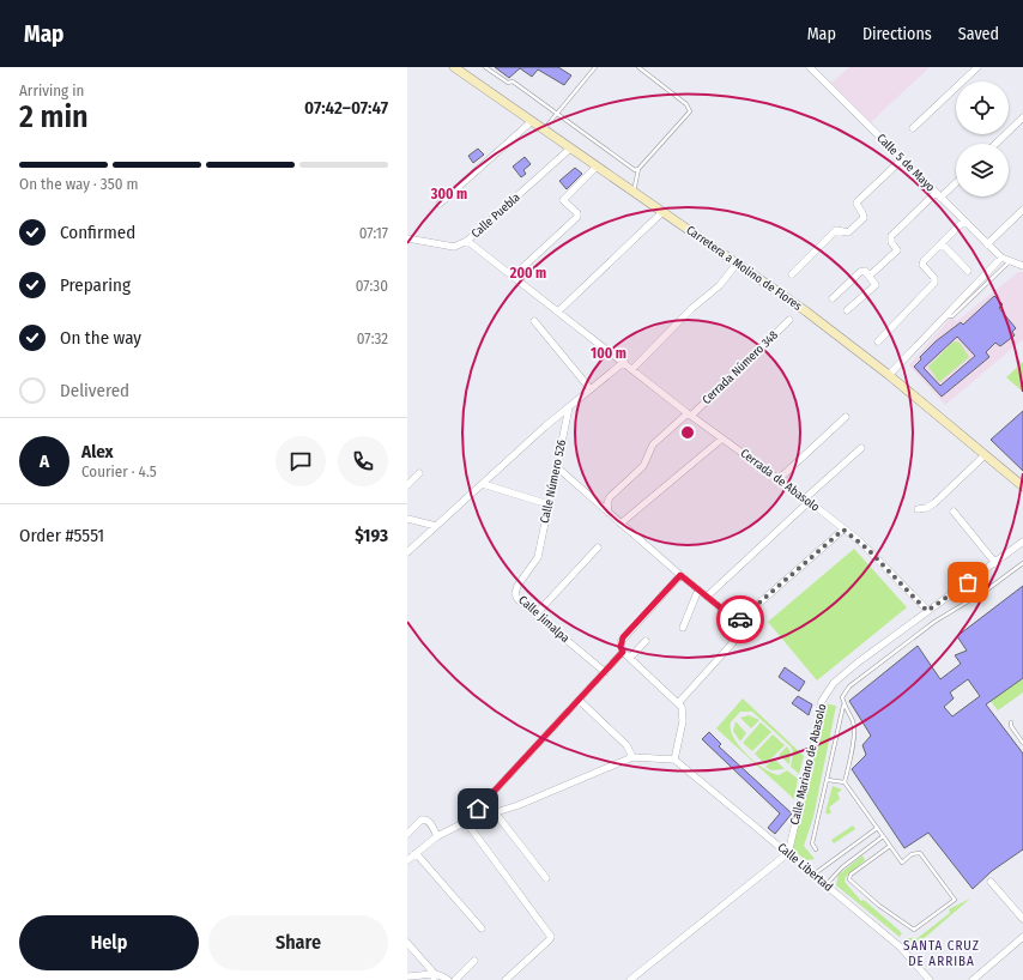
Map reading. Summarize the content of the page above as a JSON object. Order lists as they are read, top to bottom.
{
  "streets": {
    "main road": ["Carretera a Molino de Flores"],
    "street": [
      "Calle 5 de Mayo",
      "Calle Puebla",
      "Cerrada Número 348",
      "Cerrada de Abasolo",
      "Calle Número 526",
      "Calle Jimalpa",
      "Calle Mariano de Abasolo",
      "Calle Libertad"
    ]
  },
  "crossings": [
    ["Calle Puebla", "Carretera a Molino de Flores"],
    ["Calle Puebla", "Cerrada de Abasolo"],
    ["Cerrada Número 348", "Cerrada de Abasolo"],
    ["Cerrada de Abasolo", "Calle Mariano de Abasolo"],
    ["Calle Número 526", "Calle Jimalpa"],
    ["Calle Mariano de Abasolo", "Calle Libertad"]
  ],
  "districts": ["SANTA CRUZ DE ARRIBA"],
  "page": {
    "header": "Map",
    "nav": ["Map", "Directions", "Saved"],
    "heading": ["2 min", "Arriving in", "07:42–07:47"],
    "panel": [
      "Alex",
      "Courier · 4.5",
      "Order #5551",
      "$193"
    ],
    "bar": "On the way · 350 m",
    "list": [
      ["Confirmed", "07:17"],
      ["Preparing", "07:30"],
      ["On the way", "07:32"],
      "Delivered"
    ],
    "round": "A",
    "buttons": ["Help", "Share"]
  },
  "rings": ["300 m", "200 m", "100 m"]
}
